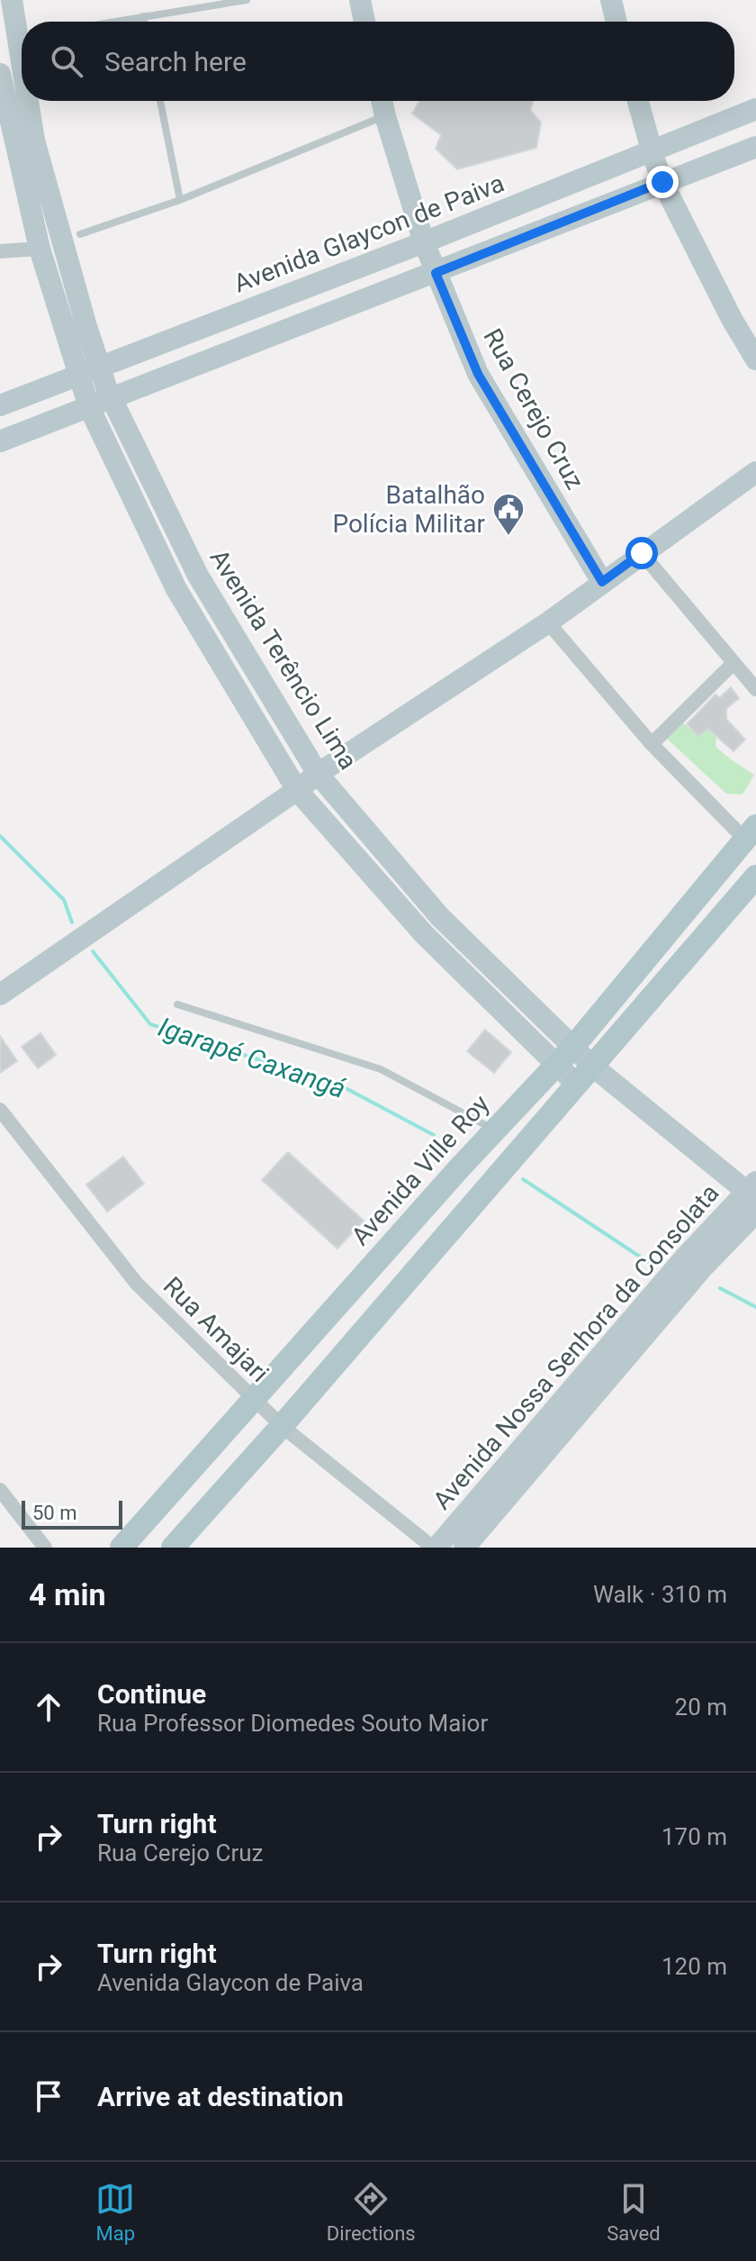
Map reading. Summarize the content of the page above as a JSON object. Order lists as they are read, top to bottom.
{
  "streets": {
    "main road": [
      "Avenida Glaycon de Paiva",
      "Rua Cerejo Cruz",
      "Avenida Terêncio Lima",
      "Avenida Ville Roy",
      "Avenida Nossa Senhora da Consolata"
    ],
    "street": ["Rua Amajari"]
  },
  "crossings": [
    ["Avenida Glaycon de Paiva", "Rua Cerejo Cruz"],
    ["Avenida Glaycon de Paiva", "Avenida Terêncio Lima"],
    ["Avenida Terêncio Lima", "Avenida Ville Roy"],
    ["Avenida Terêncio Lima", "Avenida Nossa Senhora da Consolata"],
    ["Avenida Ville Roy", "Rua Amajari"],
    ["Rua Amajari", "Avenida Nossa Senhora da Consolata"]
  ],
  "water": ["Igarapé Caxangá"],
  "places": {
    "public building": ["Batalhão Polícia Militar"]
  },
  "scale_bar": "50 m",
  "page": {
    "search": "Search here",
    "scale": "50 m",
    "heading": ["4 min", "Walk · 310 m"],
    "list": [
      ["Continue", "Rua Professor Diomedes Souto Maior", "20 m"],
      ["Turn right", "Rua Cerejo Cruz", "170 m"],
      ["Turn right", "Avenida Glaycon de Paiva", "120 m"],
      "Arrive at destination"
    ],
    "nav": ["Map", "Directions", "Saved"]
  }
}
